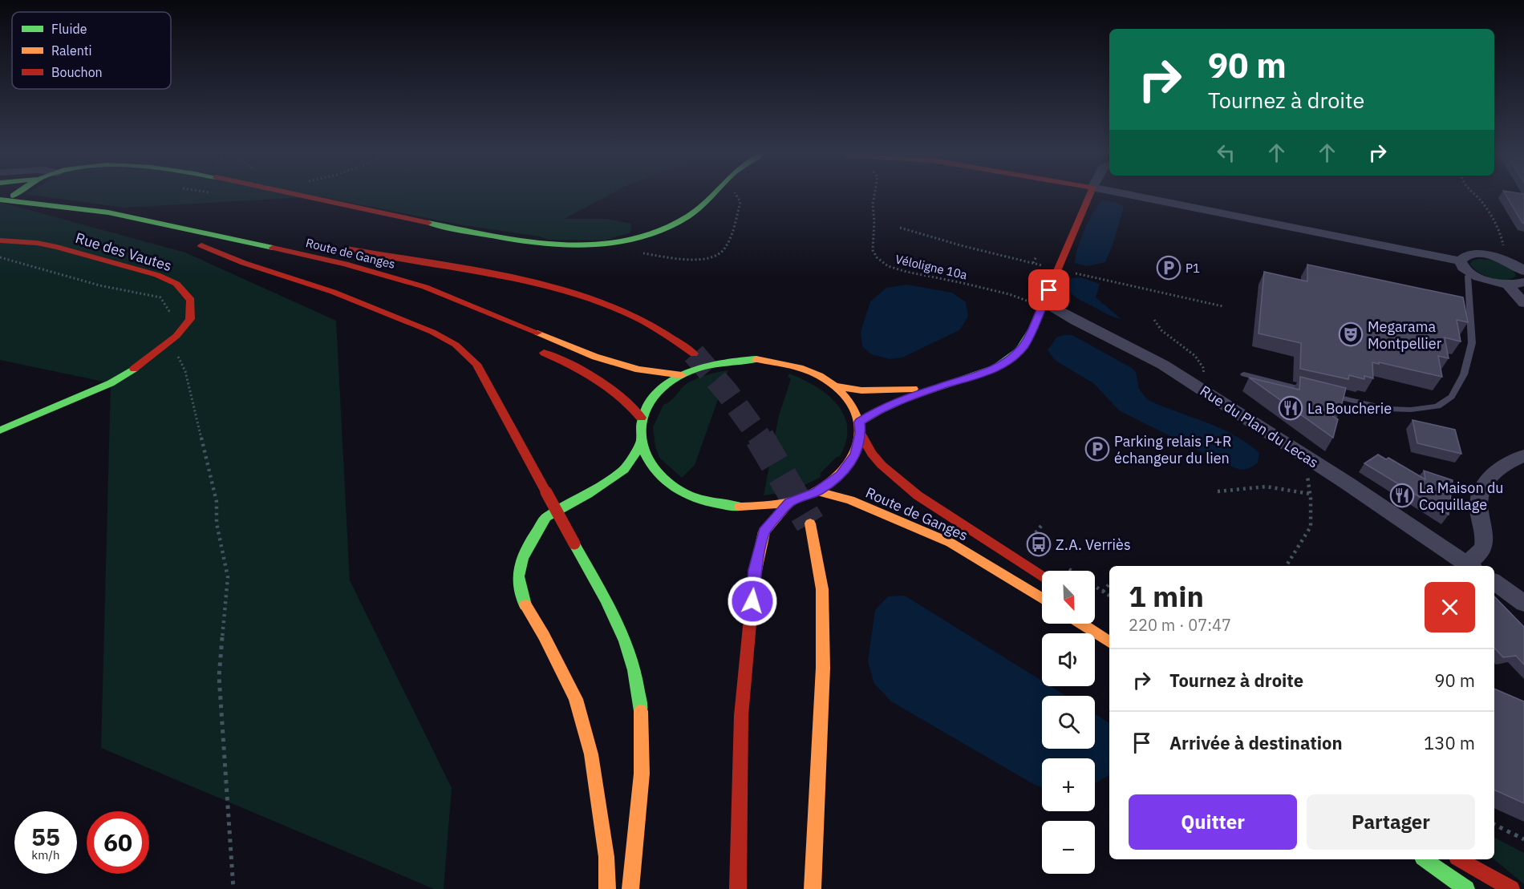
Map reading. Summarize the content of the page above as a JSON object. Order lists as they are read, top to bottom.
{
  "streets": {
    "main road": ["Rue des Vautes", "Route de Ganges"],
    "street": ["Rue du Plan du Lecas"],
    "path": ["Véloligne 10a"]
  },
  "crossings": [
    ["Véloligne 10a", "Rue du Plan du Lecas"]
  ],
  "places": {
    "parking": ["P1", "Parking relais P+R échangeur du lien"],
    "theatre": ["Megarama Montpellier"],
    "restaurant": ["La Boucherie", "La Maison du Coquillage"],
    "bus stop": ["Z.A. Verriès"]
  },
  "legend": ["Fluide", "Ralenti", "Bouchon"],
  "north": "bottom right",
  "page": {
    "turn": ["90 m", "Tournez à droite"],
    "heading": ["1 min", "220 m · 07:47"],
    "map_buttons": ["+", "−"],
    "list": [
      {
        "name": "Tournez à droite",
        "value": "90 m"
      },
      {
        "name": "Arrivée à destination",
        "value": "130 m"
      }
    ],
    "buttons": ["Quitter", "Partager"],
    "speed": "55 km/h",
    "limit": "60"
  }
}
